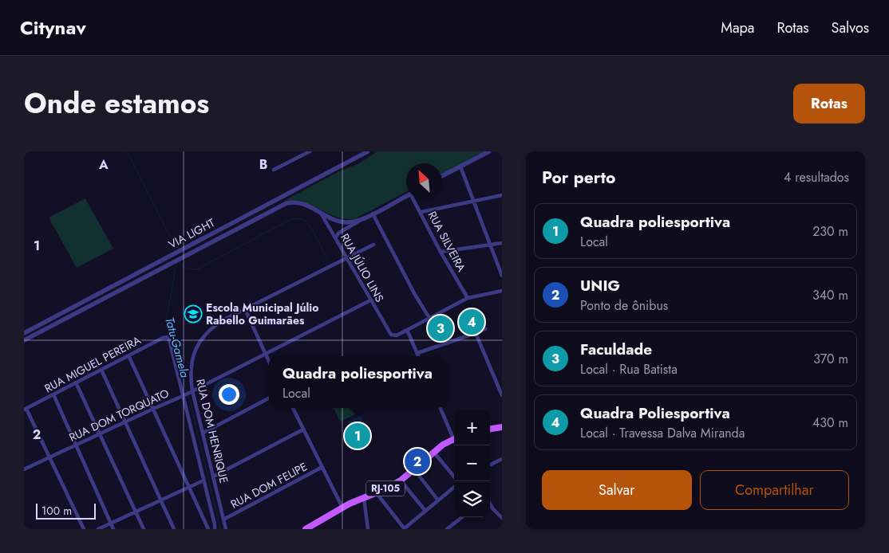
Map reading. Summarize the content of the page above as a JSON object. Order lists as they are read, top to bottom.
{
  "streets": {
    "main road": ["RJ-105"],
    "street": [
      "VIA LIGHT",
      "RUA SILVEIRA",
      "RUA JÚLIO LINS",
      "RUA MIGUEL PEREIRA",
      "RUA DOM TORQUATO",
      "RUA DOM HENRIQUE",
      "RUA DOM FELIPE"
    ]
  },
  "crossings": [
    ["VIA LIGHT", "RUA JÚLIO LINS"],
    ["RUA JÚLIO LINS", "RUA DOM TORQUATO"],
    ["RUA JÚLIO LINS", "RUA DOM HENRIQUE"],
    ["RUA MIGUEL PEREIRA", "RUA DOM TORQUATO"],
    ["RUA DOM TORQUATO", "RUA DOM HENRIQUE"],
    ["RUA DOM HENRIQUE", "RUA DOM FELIPE"]
  ],
  "water": ["Tatu-Gamela"],
  "places": {
    "school or university": ["Escola Municipal Júlio Rabello Guimarães"]
  },
  "scale_bar": "100 m",
  "north": "top left",
  "page": {
    "header": "Citynav",
    "nav": ["Mapa", "Rotas", "Salvos"],
    "title": "Onde estamos",
    "buttons": [
      "Rotas",
      ["Salvar", "Compartilhar"]
    ],
    "heading": ["Por perto", "4 resultados"],
    "list": [
      {
        "mark": "1",
        "name": "Quadra poliesportiva",
        "note": "Local",
        "value": "230 m"
      },
      {
        "mark": "2",
        "name": "UNIG",
        "note": "Ponto de ônibus",
        "value": "340 m"
      },
      {
        "mark": "3",
        "name": "Faculdade",
        "note": "Local · Rua Batista",
        "value": "370 m"
      },
      {
        "mark": "4",
        "name": "Quadra Poliesportiva",
        "note": "Local · Travessa Dalva Miranda",
        "value": "430 m"
      }
    ],
    "pins": [
      "4",
      "3",
      "1",
      "2"
    ],
    "popup": ["Quadra poliesportiva", "Local"],
    "map_buttons": ["+", "−"],
    "scale": "100 m"
  },
  "grid": {
    "columns": ["A", "B"],
    "rows": ["1", "2"]
  }
}
